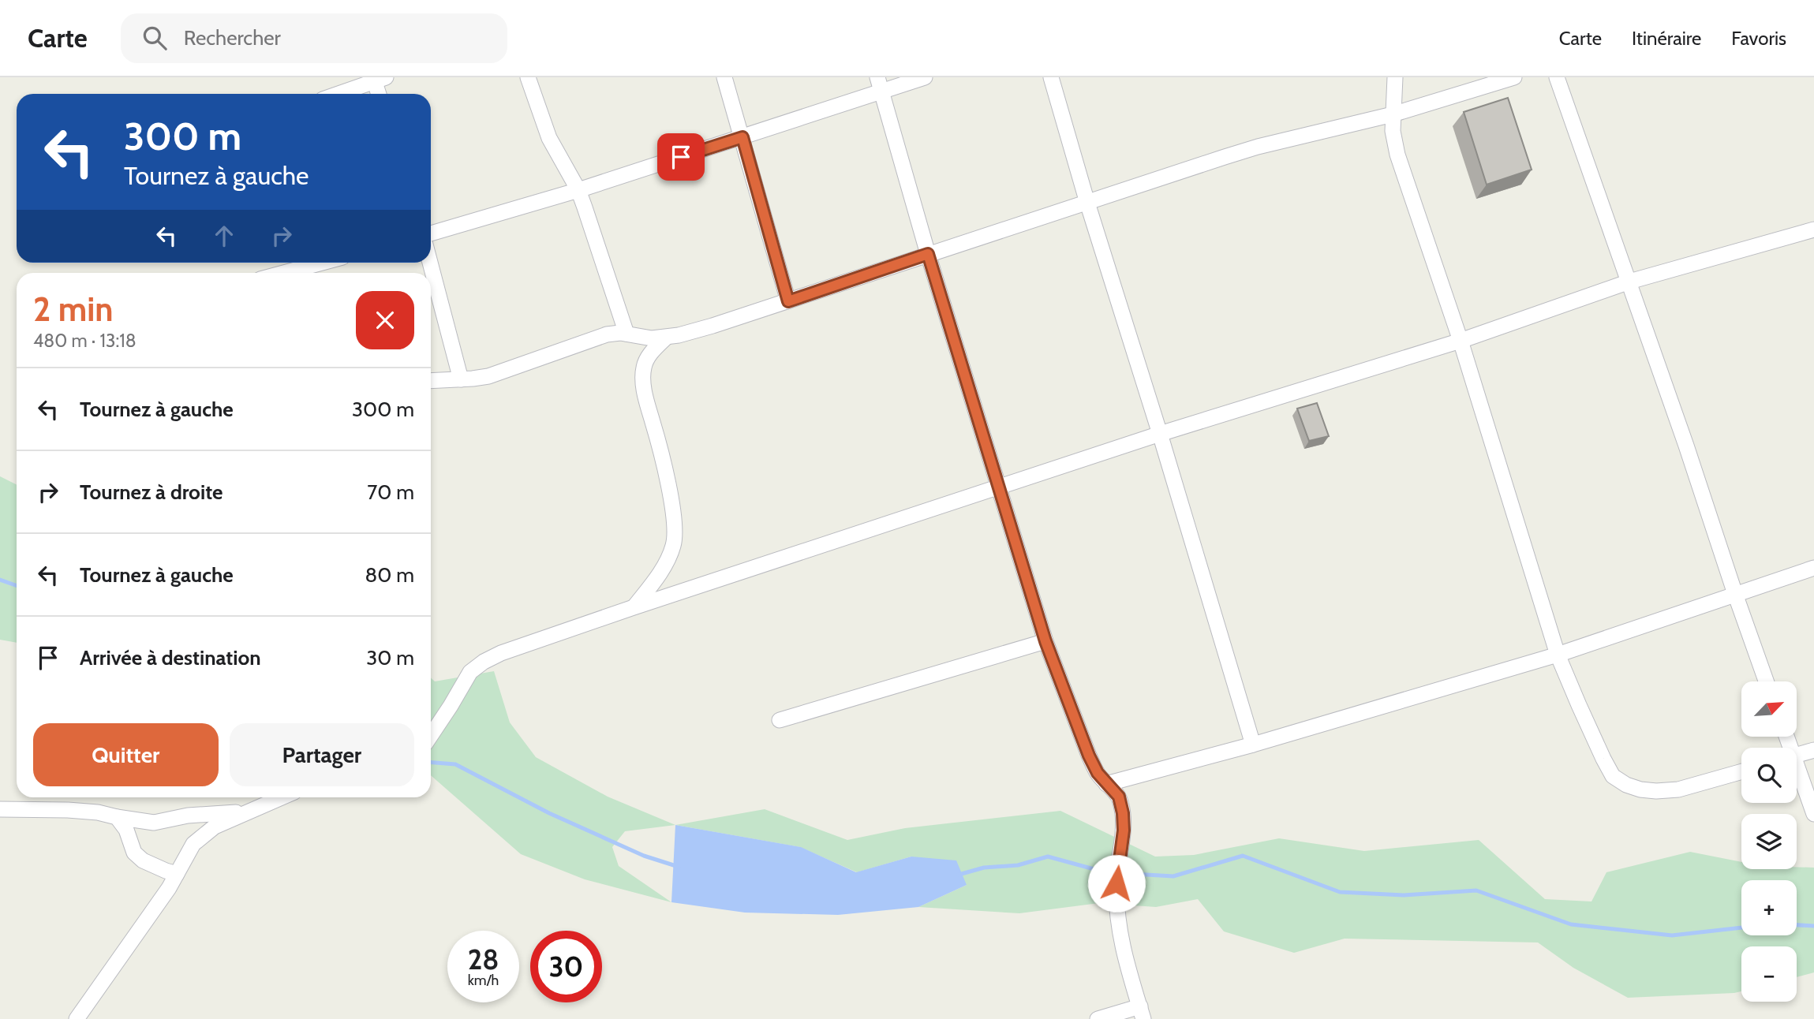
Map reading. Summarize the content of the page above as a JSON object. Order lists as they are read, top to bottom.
{
  "north": "top right",
  "page": {
    "header": "Carte",
    "search": "Rechercher",
    "nav": ["Carte", "Itinéraire", "Favoris"],
    "turn": ["300 m", "Tournez à gauche"],
    "heading": ["2 min", "480 m · 13:18"],
    "list": [
      {
        "name": "Tournez à gauche",
        "value": "300 m"
      },
      {
        "name": "Tournez à droite",
        "value": "70 m"
      },
      {
        "name": "Tournez à gauche",
        "value": "80 m"
      },
      {
        "name": "Arrivée à destination",
        "value": "30 m"
      }
    ],
    "map_buttons": ["+", "−"],
    "buttons": ["Quitter", "Partager"],
    "speed": "28 km/h",
    "limit": "30"
  }
}
